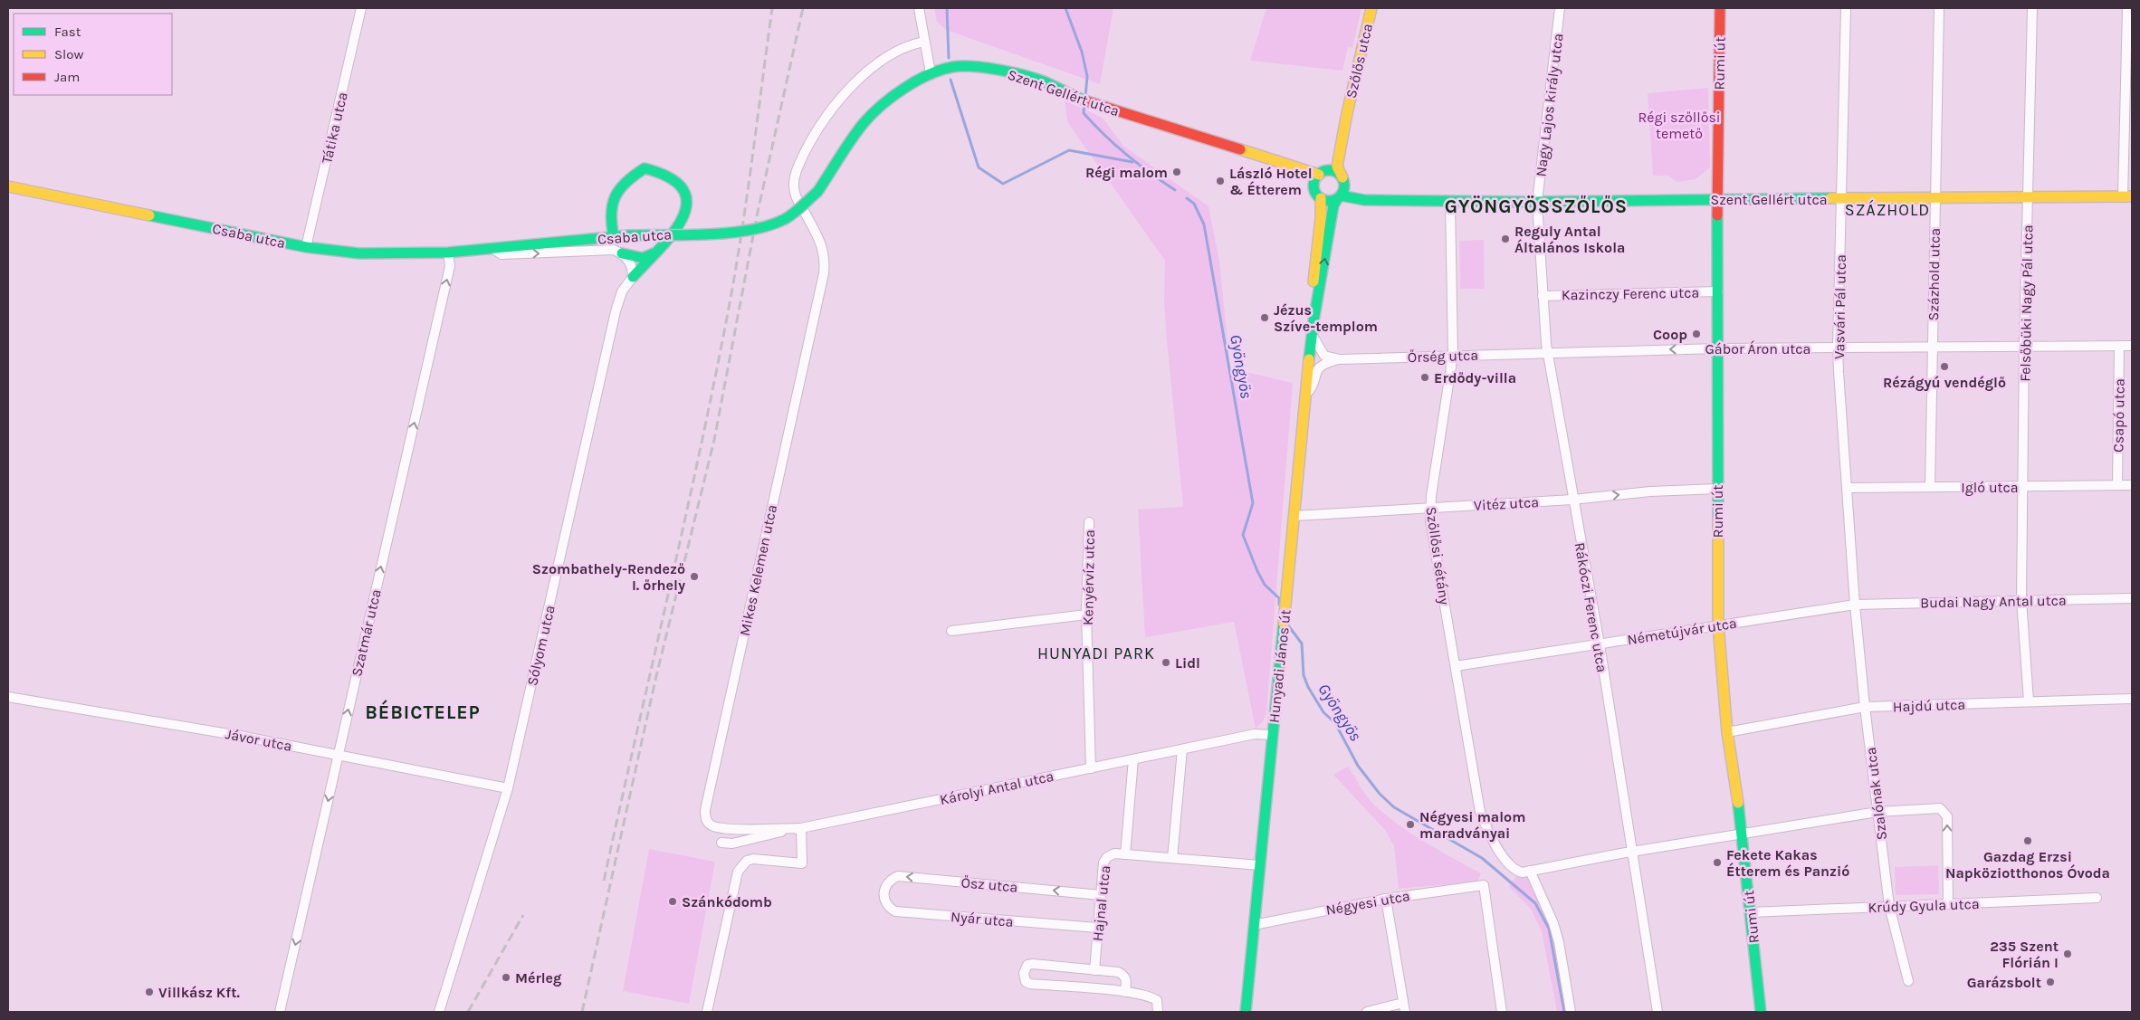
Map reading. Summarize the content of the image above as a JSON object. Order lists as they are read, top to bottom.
{
  "streets": {
    "street": [
      "Szőlős utca",
      "Rumi út",
      "Szent Gellért utca",
      "Nagy Lajos király utca",
      "Tátika utca",
      "Csaba utca",
      "Százhold utca",
      "Kazinczy Ferenc utca",
      "Felsőbüki Nagy Pál utca",
      "Vasvári Pál utca",
      "Gábor Áron utca",
      "Őrség utca",
      "Csapó utca",
      "Igló utca",
      "Vitéz utca",
      "Szőllősi sétány",
      "Mikes Kelemen utca",
      "Kenyérvíz utca",
      "Budai Nagy Antal utca",
      "Rákóczi Ferenc utca",
      "Németújvár utca",
      "Szatmár utca",
      "Sólyom utca",
      "Hunyadi János út",
      "Hajdú utca",
      "Jávor utca",
      "Károlyi Antal utca",
      "Szalónak utca",
      "Ősz utca",
      "Négyesi utca",
      "Hajnal utca",
      "Krúdy Gyula utca",
      "Nyár utca"
    ]
  },
  "crossings": [
    ["Szőlős utca", "Szent Gellért utca"],
    ["Szőlős utca", "Hunyadi János út"],
    ["Rumi út", "Szent Gellért utca"],
    ["Rumi út", "Kazinczy Ferenc utca"],
    ["Rumi út", "Gábor Áron utca"],
    ["Rumi út", "Vitéz utca"],
    ["Rumi út", "Németújvár utca"],
    ["Rumi út", "Hajdú utca"],
    ["Rumi út", "Krúdy Gyula utca"],
    ["Szent Gellért utca", "Nagy Lajos király utca"],
    ["Szent Gellért utca", "Csaba utca"],
    ["Szent Gellért utca", "Százhold utca"],
    ["Szent Gellért utca", "Felsőbüki Nagy Pál utca"],
    ["Szent Gellért utca", "Vasvári Pál utca"],
    ["Szent Gellért utca", "Szőllősi sétány"],
    ["Szent Gellért utca", "Rákóczi Ferenc utca"],
    ["Szent Gellért utca", "Hunyadi János út"],
    ["Nagy Lajos király utca", "Rákóczi Ferenc utca"],
    ["Tátika utca", "Csaba utca"],
    ["Csaba utca", "Szatmár utca"],
    ["Csaba utca", "Sólyom utca"],
    ["Százhold utca", "Gábor Áron utca"],
    ["Százhold utca", "Igló utca"],
    ["Kazinczy Ferenc utca", "Rákóczi Ferenc utca"],
    ["Felsőbüki Nagy Pál utca", "Gábor Áron utca"],
    ["Felsőbüki Nagy Pál utca", "Igló utca"],
    ["Felsőbüki Nagy Pál utca", "Budai Nagy Antal utca"],
    ["Felsőbüki Nagy Pál utca", "Hajdú utca"],
    ["Vasvári Pál utca", "Gábor Áron utca"],
    ["Vasvári Pál utca", "Igló utca"],
    ["Vasvári Pál utca", "Budai Nagy Antal utca"],
    ["Vasvári Pál utca", "Németújvár utca"],
    ["Vasvári Pál utca", "Szalónak utca"],
    ["Gábor Áron utca", "Őrség utca"],
    ["Gábor Áron utca", "Csapó utca"],
    ["Gábor Áron utca", "Rákóczi Ferenc utca"],
    ["Őrség utca", "Szőllősi sétány"],
    ["Őrség utca", "Rákóczi Ferenc utca"],
    ["Őrség utca", "Hunyadi János út"],
    ["Csapó utca", "Igló utca"],
    ["Vitéz utca", "Szőllősi sétány"],
    ["Vitéz utca", "Rákóczi Ferenc utca"],
    ["Vitéz utca", "Hunyadi János út"],
    ["Szőllősi sétány", "Németújvár utca"],
    ["Mikes Kelemen utca", "Károlyi Antal utca"],
    ["Kenyérvíz utca", "Károlyi Antal utca"],
    ["Budai Nagy Antal utca", "Németújvár utca"],
    ["Budai Nagy Antal utca", "Szalónak utca"],
    ["Rákóczi Ferenc utca", "Németújvár utca"],
    ["Németújvár utca", "Szalónak utca"],
    ["Szatmár utca", "Jávor utca"],
    ["Sólyom utca", "Jávor utca"],
    ["Hunyadi János út", "Károlyi Antal utca"],
    ["Hunyadi János út", "Négyesi utca"],
    ["Hunyadi János út", "Hajnal utca"],
    ["Hajdú utca", "Szalónak utca"],
    ["Károlyi Antal utca", "Hajnal utca"],
    ["Szalónak utca", "Krúdy Gyula utca"],
    ["Ősz utca", "Hajnal utca"],
    ["Ősz utca", "Nyár utca"],
    ["Hajnal utca", "Nyár utca"]
  ],
  "one_way": ["Ősz utca"],
  "districts": [
    "GYÖNGYÖSSZŐLŐS",
    "SZÁZHOLD",
    "HUNYADI PARK",
    "BÉBICTELEP"
  ],
  "water": ["Gyöngyös"],
  "parks": ["Régi szőllősi temető"],
  "places": [
    "Régi malom",
    "László Hotel & Étterem",
    "Reguly Antal Általános Iskola",
    "Jézus Szíve-templom",
    "Coop",
    "Rézágyú vendéglő",
    "Erdődy-villa",
    "Szombathely-Rendező I. őrhely",
    "Lidl",
    "Négyesi malom maradványai",
    "Gazdag Erzsi Napköziotthonos Óvoda",
    "Fekete Kakas Étterem és Panzió",
    "Szánkódomb",
    "235 Szent Flórián I",
    "Mérleg",
    "Garázsbolt",
    "Villkász Kft."
  ],
  "legend": ["Fast", "Slow", "Jam"]
}
